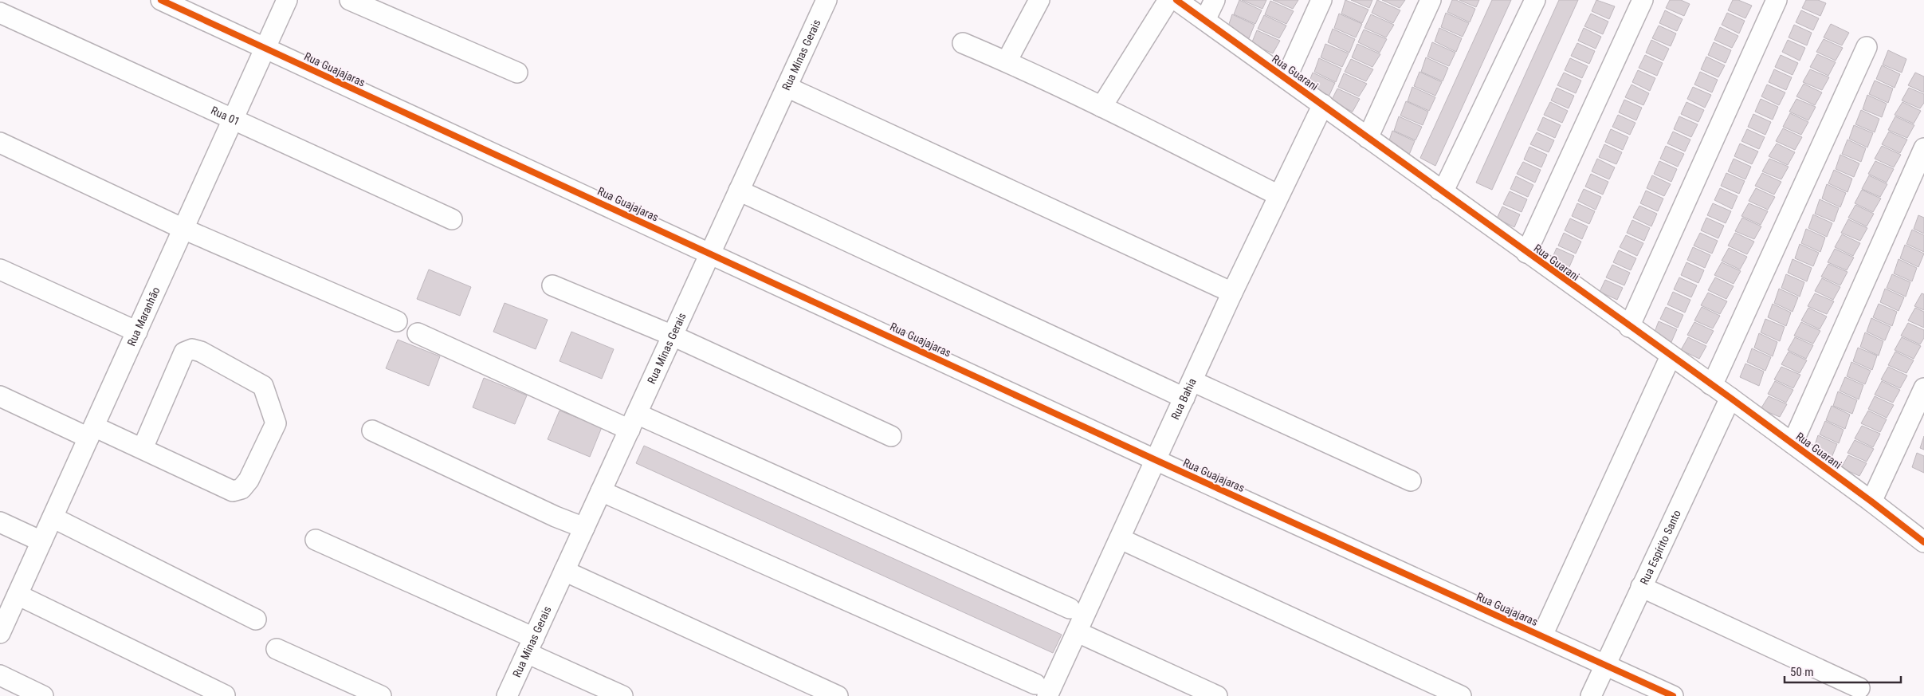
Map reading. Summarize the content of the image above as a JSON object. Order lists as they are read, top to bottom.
{
  "streets": {
    "street": [
      "Rua Minas Gerais",
      "Rua Guajajaras",
      "Rua Guarani",
      "Rua 01",
      "Rua Maranhão",
      "Rua Bahia",
      "Rua Espírito Santo"
    ]
  },
  "crossings": [
    ["Rua Minas Gerais", "Rua Guajajaras"],
    ["Rua Guajajaras", "Rua Maranhão"],
    ["Rua Guajajaras", "Rua Bahia"],
    ["Rua Guajajaras", "Rua Espírito Santo"],
    ["Rua Guarani", "Rua Bahia"],
    ["Rua Guarani", "Rua Espírito Santo"],
    ["Rua 01", "Rua Maranhão"]
  ],
  "scale_bar": "50 m"
}
